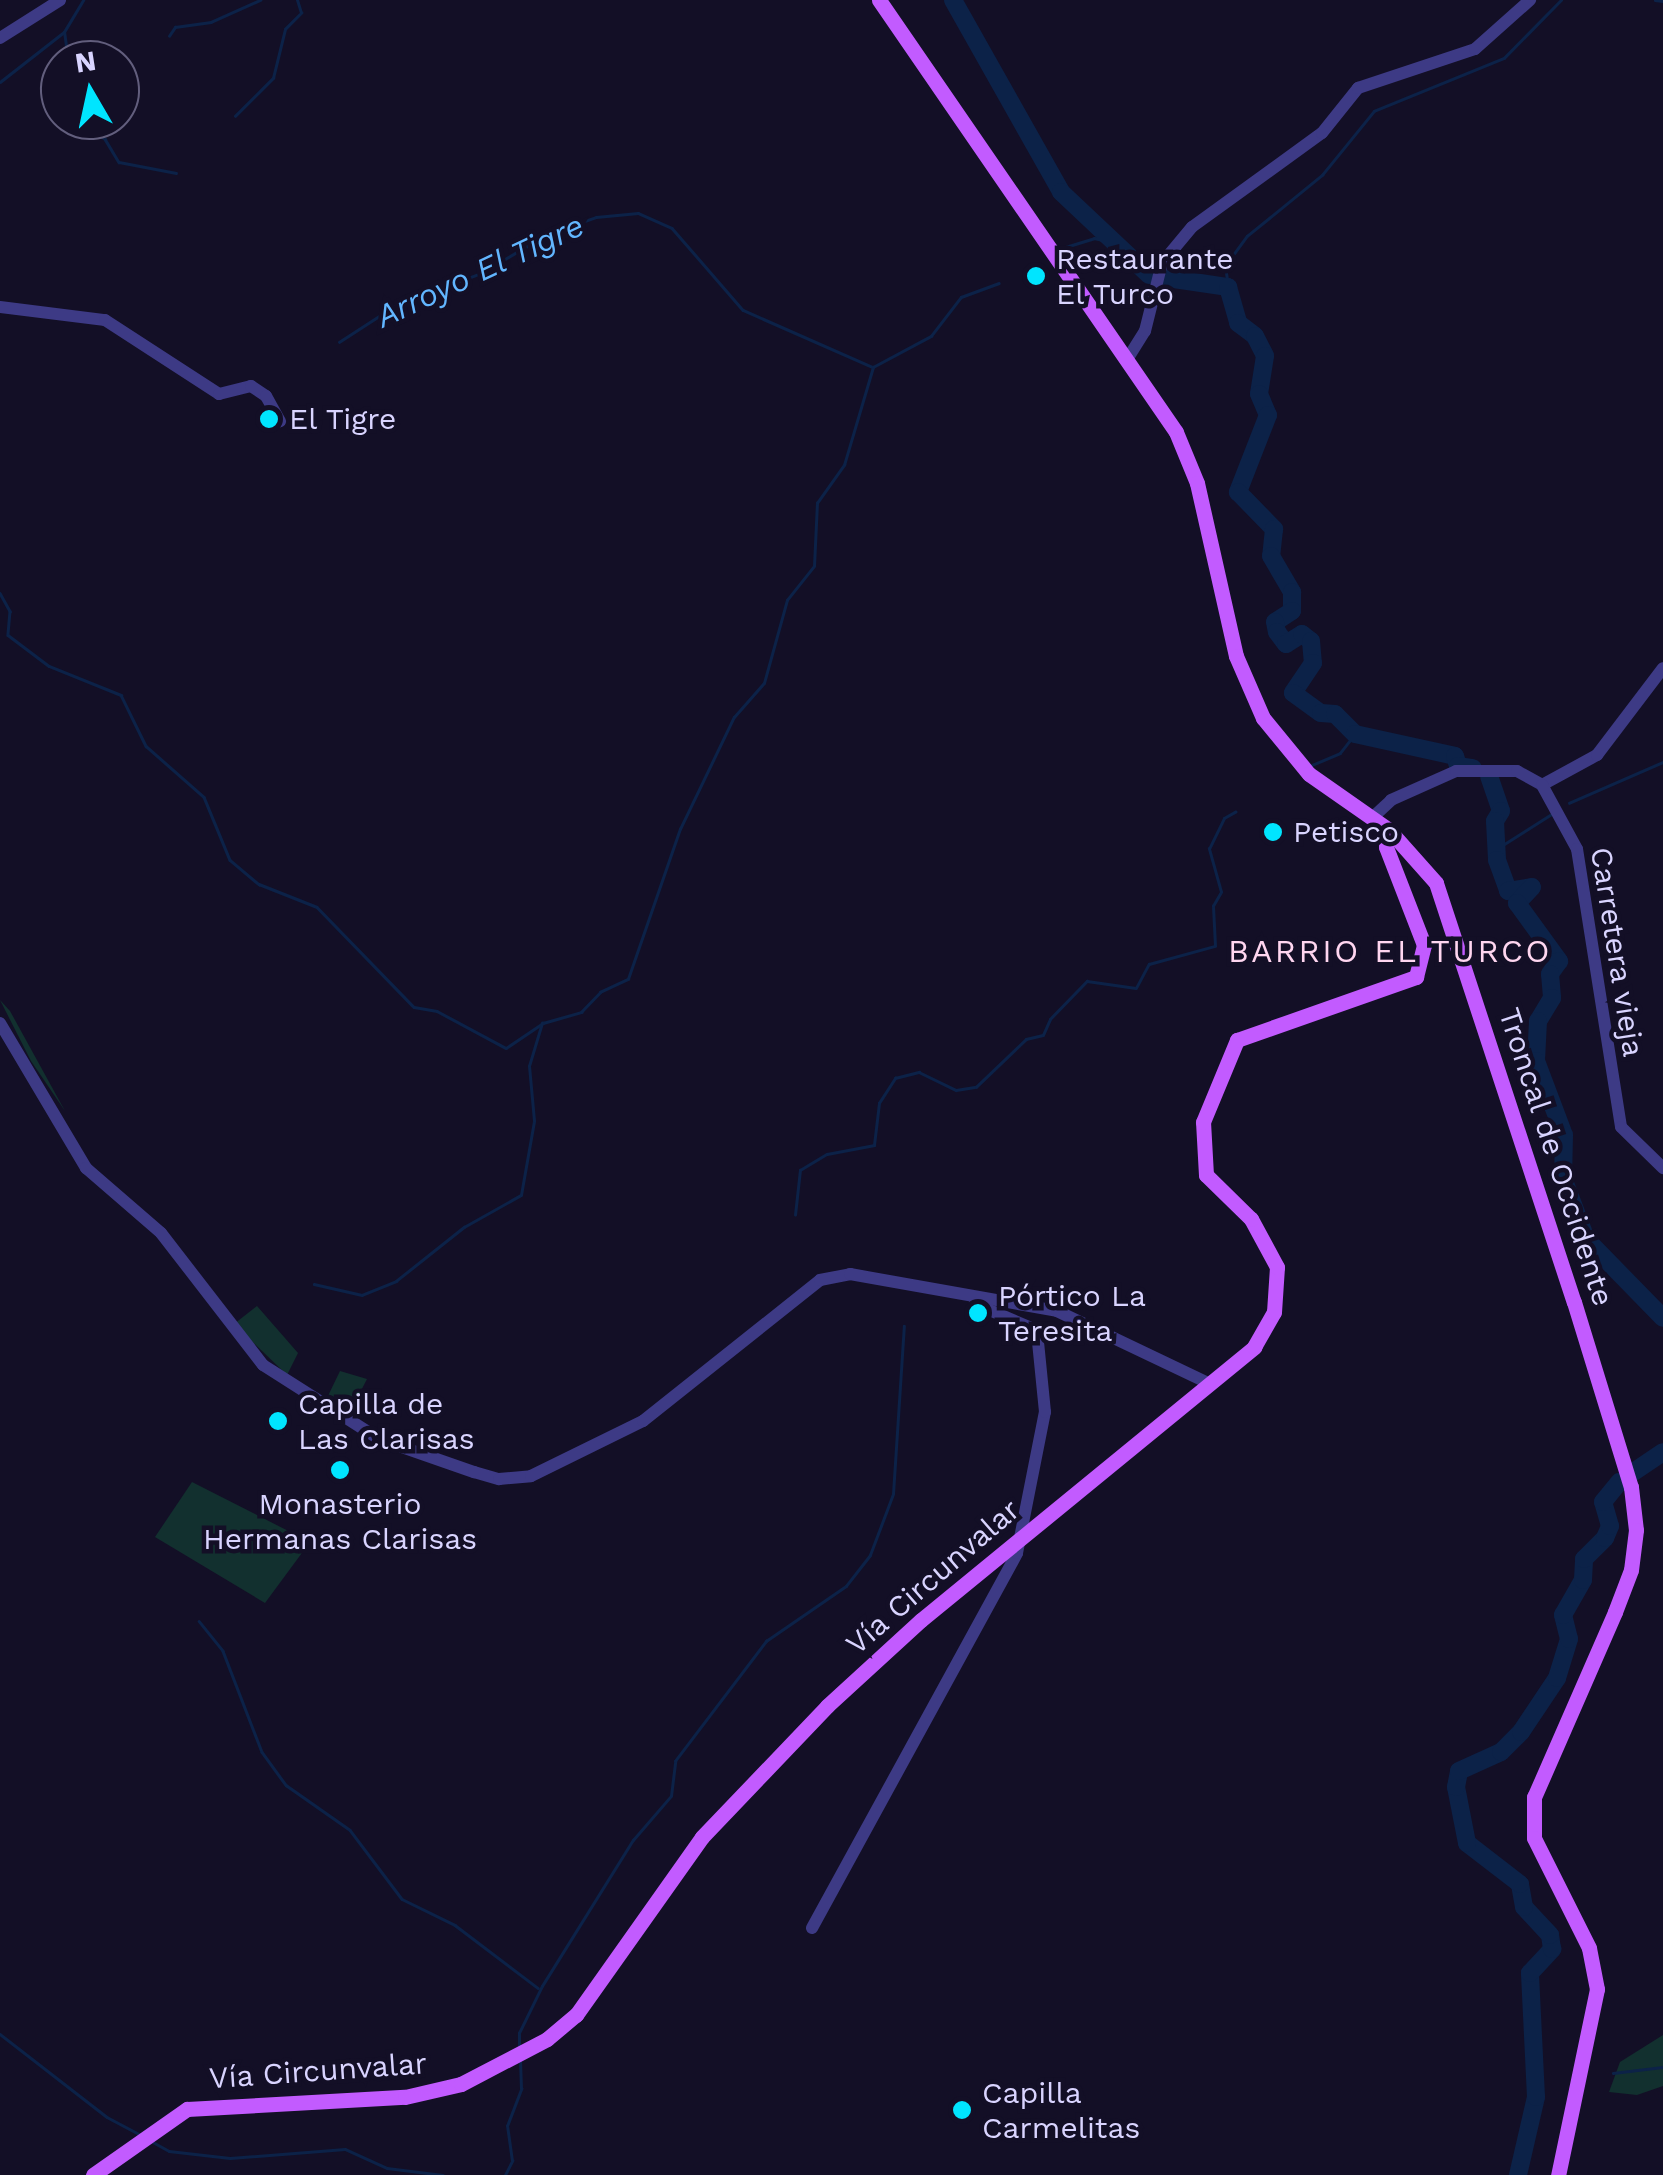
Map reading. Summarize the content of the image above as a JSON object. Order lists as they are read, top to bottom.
{
  "streets": {
    "main road": ["Troncal de Occidente", "Vía Circunvalar"],
    "street": ["Carretera vieja"]
  },
  "crossings": [
    ["Troncal de Occidente", "Vía Circunvalar"]
  ],
  "districts": ["BARRIO EL TURCO"],
  "water": ["Arroyo El Tigre"],
  "places": [
    "Restaurante El Turco",
    "El Tigre",
    "Petisco",
    "Pórtico La Teresita",
    "Capilla de Las Clarisas",
    "Monasterio Hermanas Clarisas",
    "Capilla Carmelitas"
  ],
  "north": "top"
}
